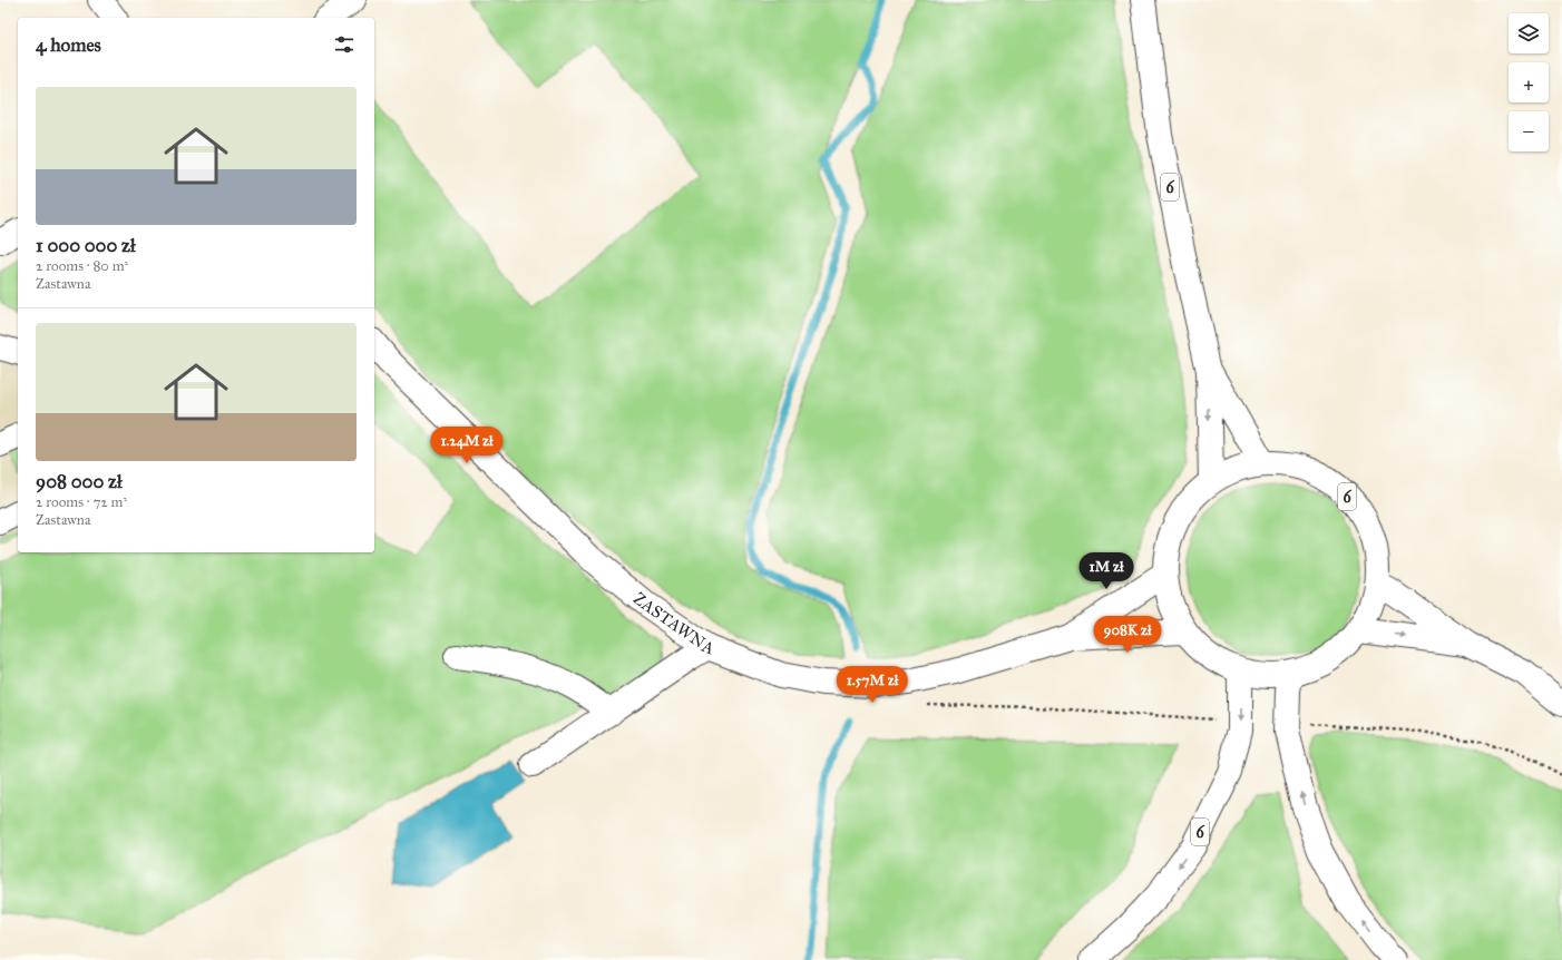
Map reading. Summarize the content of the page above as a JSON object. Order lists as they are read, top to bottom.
{
  "streets": {
    "main road": ["6", "ZASTAWNA"]
  },
  "crossings": [
    ["6", "ZASTAWNA"]
  ],
  "page": {
    "map_buttons": ["+", "−"],
    "heading": "4 homes",
    "list": [
      {
        "name": "1 000 000 zł",
        "note": "2 rooms · 80 m² · Zastawna"
      },
      {
        "name": "908 000 zł",
        "note": "2 rooms · 72 m² · Zastawna"
      }
    ],
    "price": [
      "1.24M zł",
      "1M zł",
      "908K zł",
      "1.57M zł"
    ]
  }
}
